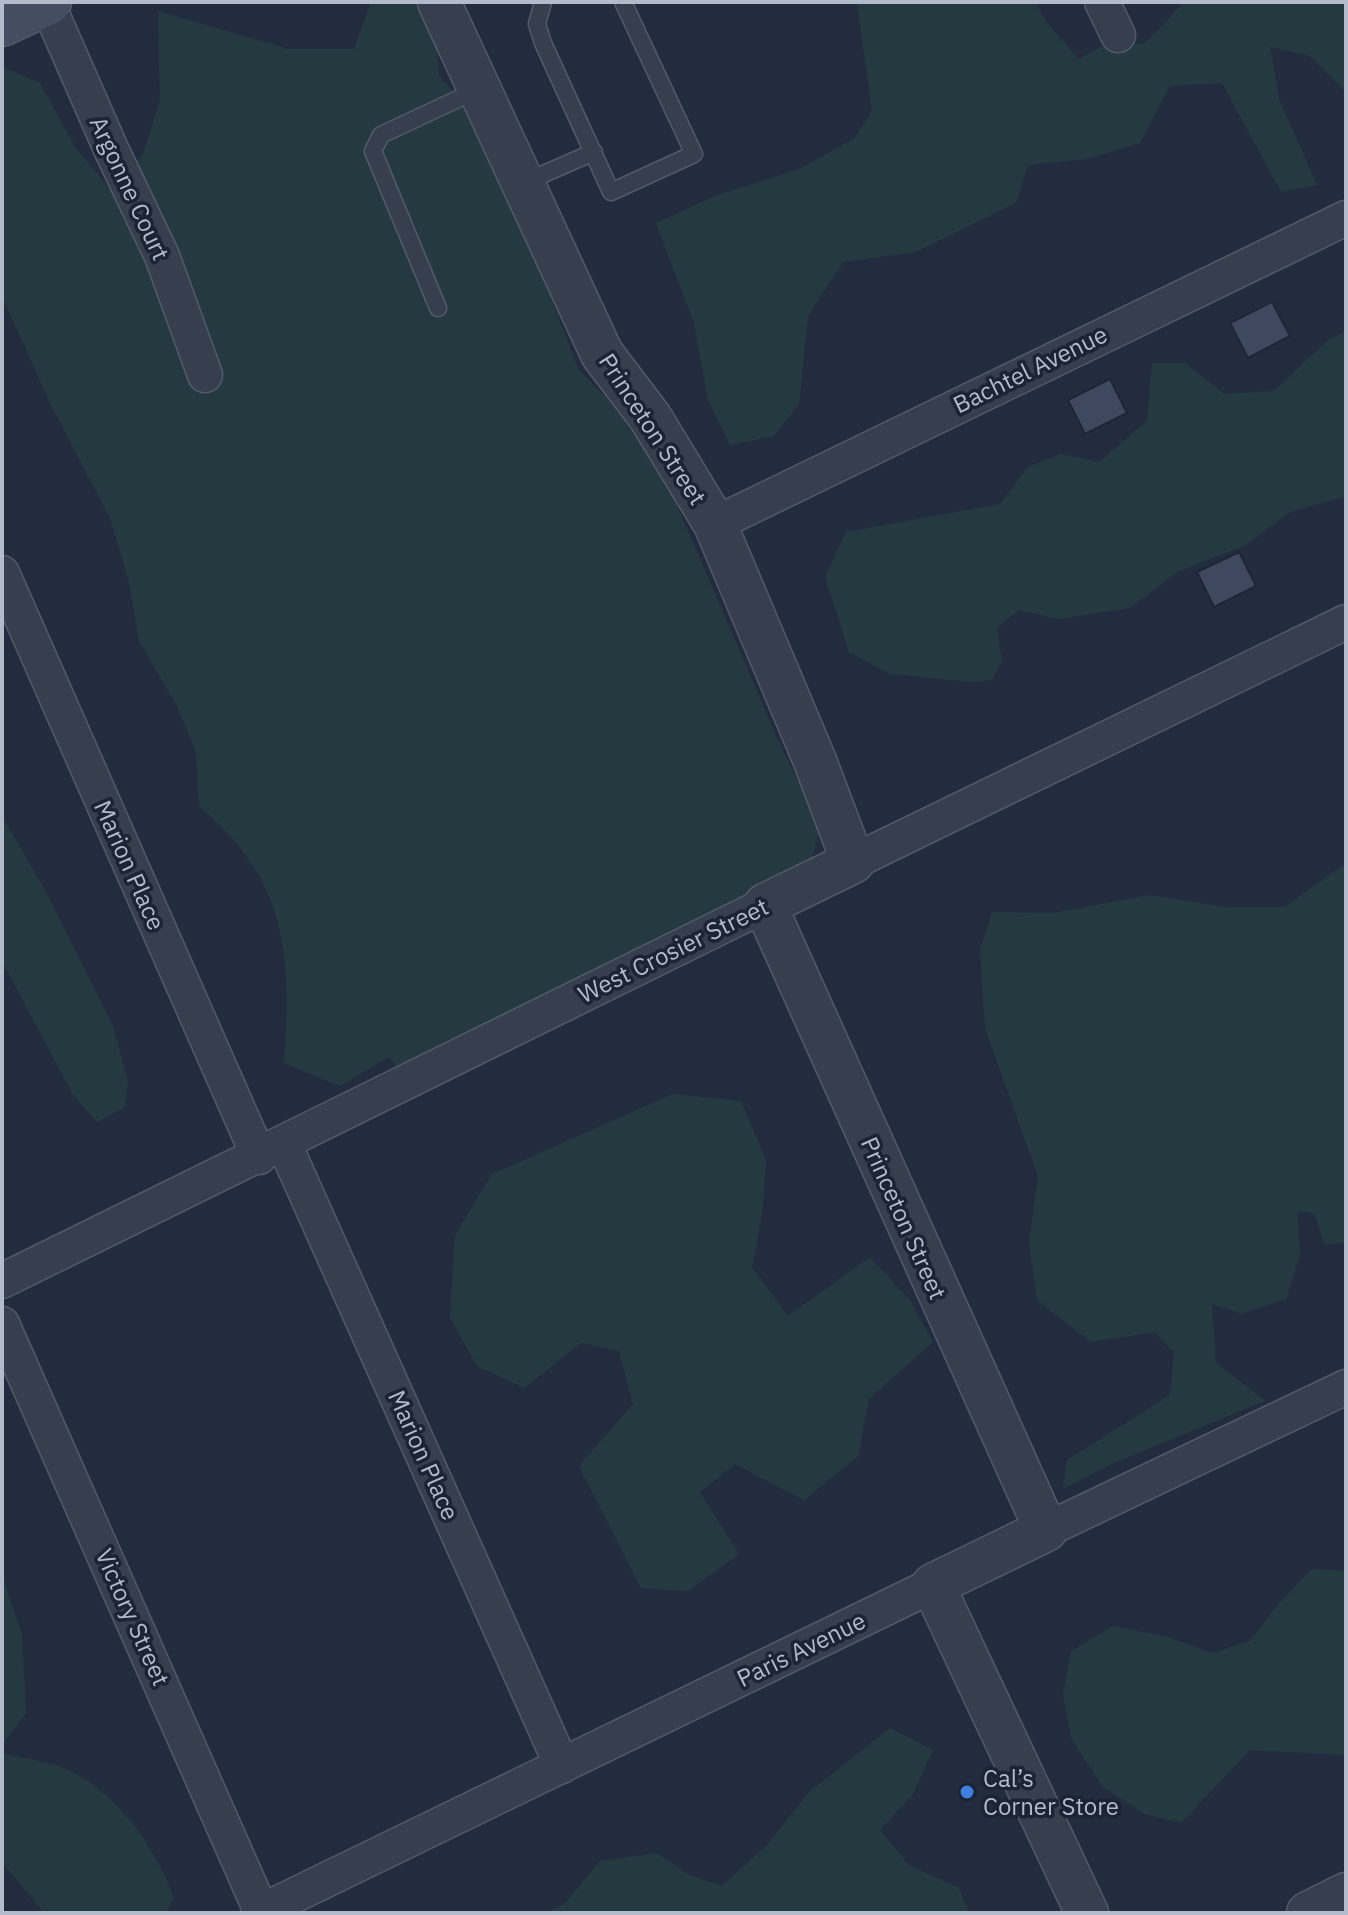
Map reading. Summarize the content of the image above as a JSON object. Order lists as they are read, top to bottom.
{
  "streets": {
    "street": [
      "Argonne Court",
      "Bachtel Avenue",
      "Princeton Street",
      "Marion Place",
      "West Crosier Street",
      "Victory Street",
      "Paris Avenue"
    ]
  },
  "crossings": [
    ["Bachtel Avenue", "Princeton Street"],
    ["Princeton Street", "West Crosier Street"],
    ["Princeton Street", "Paris Avenue"],
    ["Marion Place", "West Crosier Street"],
    ["Marion Place", "Paris Avenue"],
    ["Victory Street", "Paris Avenue"]
  ],
  "places": ["Cal’s Corner Store"]
}
